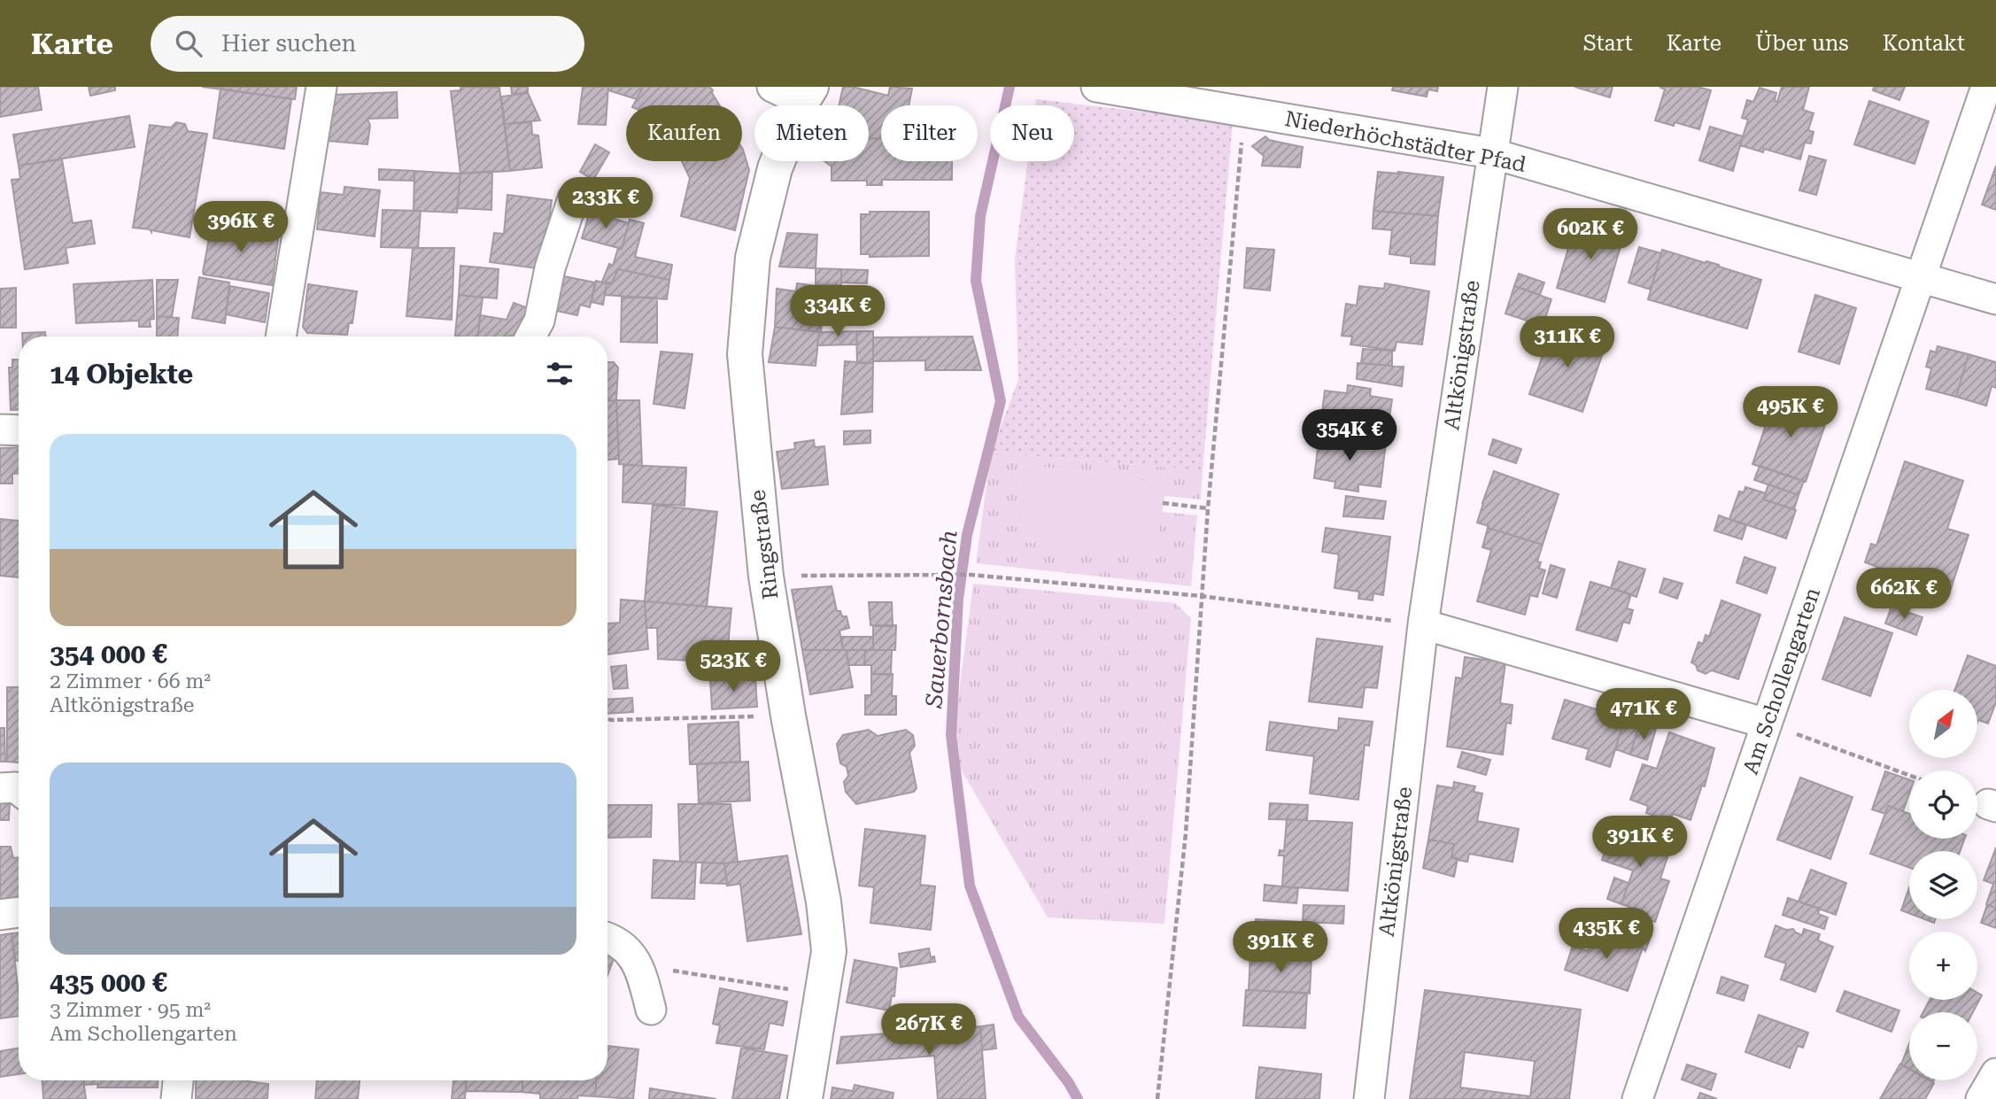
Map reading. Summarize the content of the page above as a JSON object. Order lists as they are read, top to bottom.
{
  "streets": {
    "street": [
      "Niederhöchstädter Pfad",
      "Altkönigstraße",
      "Ringstraße",
      "Am Schollengarten"
    ]
  },
  "crossings": [
    ["Niederhöchstädter Pfad", "Altkönigstraße"],
    ["Niederhöchstädter Pfad", "Am Schollengarten"]
  ],
  "water": ["Sauerbornsbach"],
  "north": "top right",
  "page": {
    "header": "Karte",
    "search": "Hier suchen",
    "nav": [
      "Start",
      "Karte",
      "Über uns",
      "Kontakt"
    ],
    "chip": [
      "Kaufen",
      "Mieten",
      "Filter",
      "Neu"
    ],
    "price": [
      "233K €",
      "396K €",
      "602K €",
      "334K €",
      "311K €",
      "495K €",
      "354K €",
      "662K €",
      "523K €",
      "471K €",
      "391K €",
      "435K €",
      "391K €",
      "267K €"
    ],
    "heading": "14 Objekte",
    "list": [
      {
        "name": "354 000 €",
        "note": "2 Zimmer · 66 m² · Altkönigstraße"
      },
      {
        "name": "435 000 €",
        "note": "3 Zimmer · 95 m² · Am Schollengarten"
      }
    ],
    "map_buttons": ["+", "−"]
  }
}
